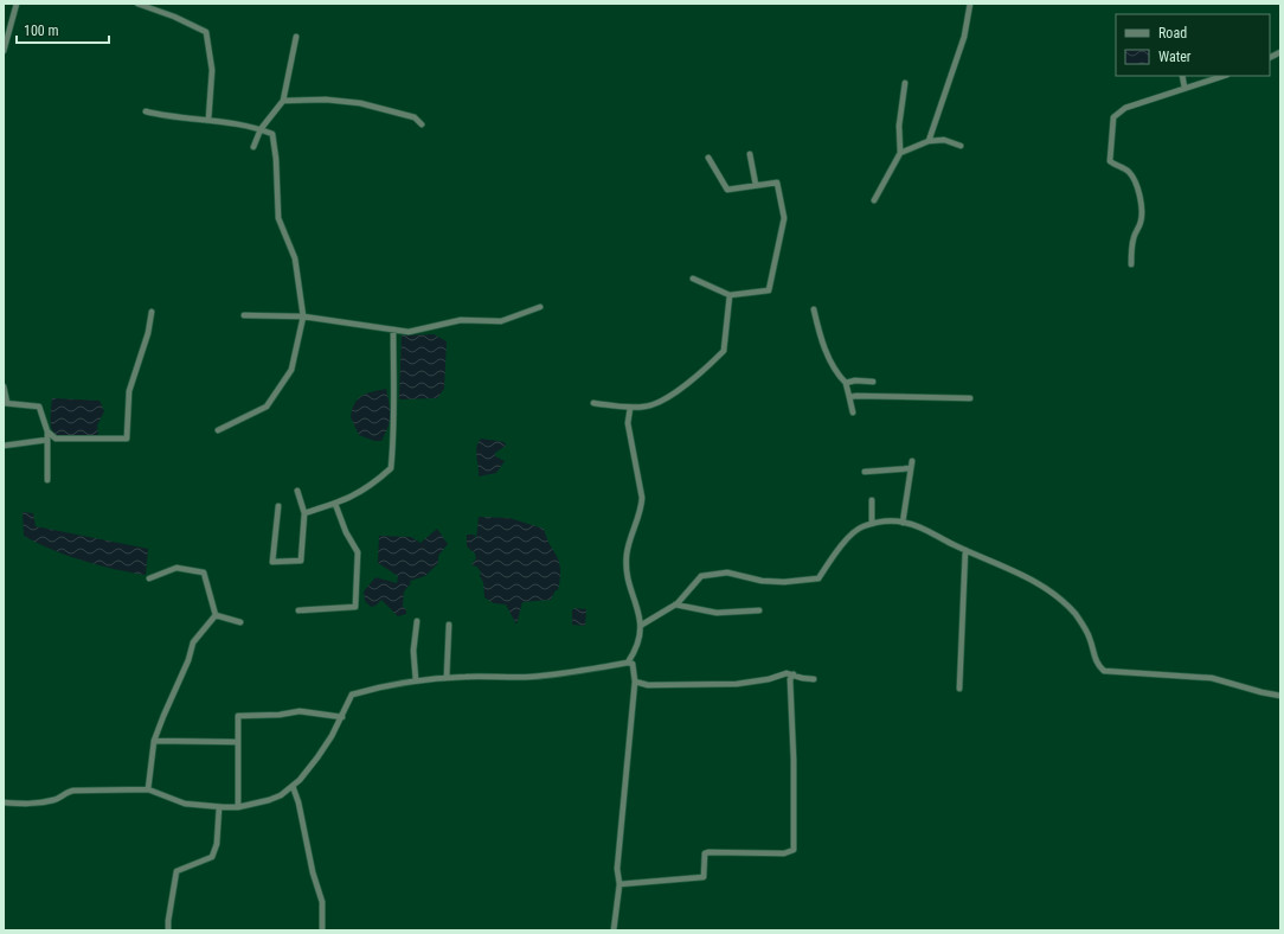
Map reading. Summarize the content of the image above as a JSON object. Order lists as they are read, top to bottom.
{
  "legend": ["Road", "Water"],
  "scale_bar": "100 m"
}
